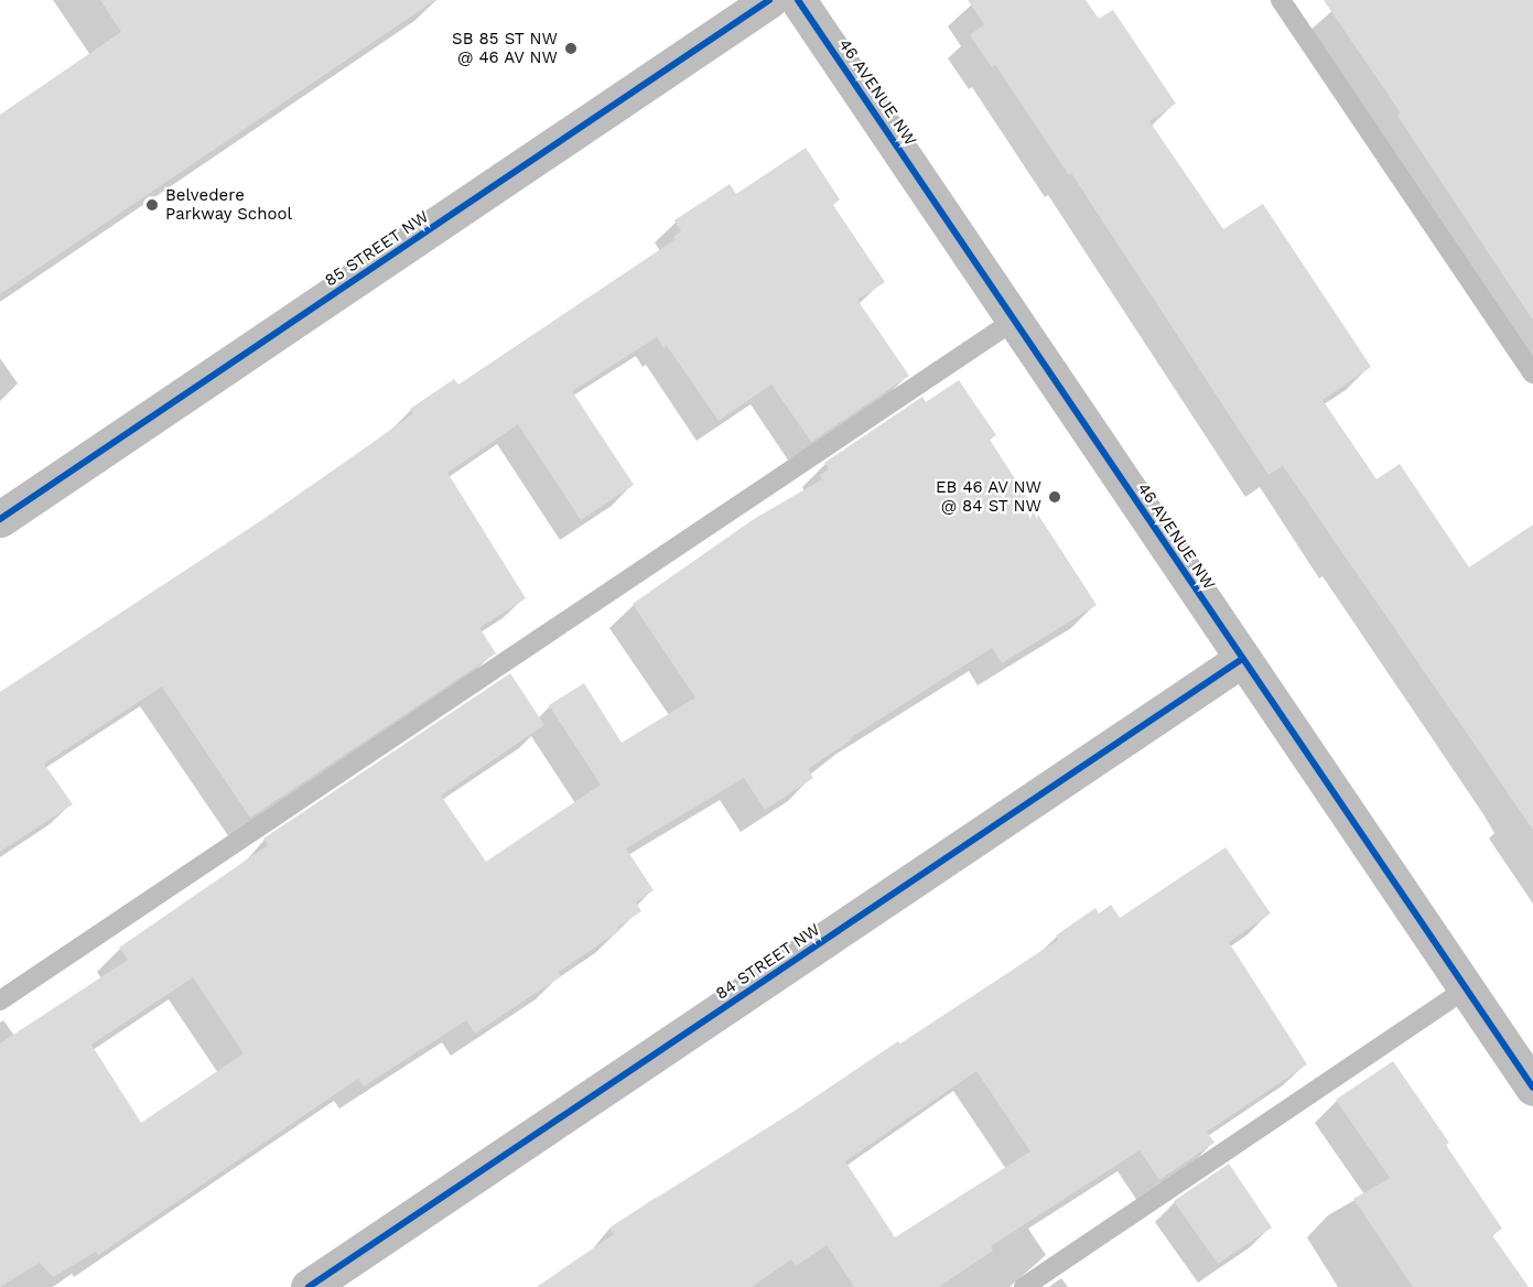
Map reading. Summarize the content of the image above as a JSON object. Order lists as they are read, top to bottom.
{
  "streets": {
    "street": ["46 AVENUE NW", "85 STREET NW", "84 STREET NW"]
  },
  "crossings": [
    ["46 AVENUE NW", "84 STREET NW"]
  ],
  "places": ["SB 85 ST NW @ 46 AV NW", "Belvedere Parkway School", "EB 46 AV NW @ 84 ST NW"]
}
